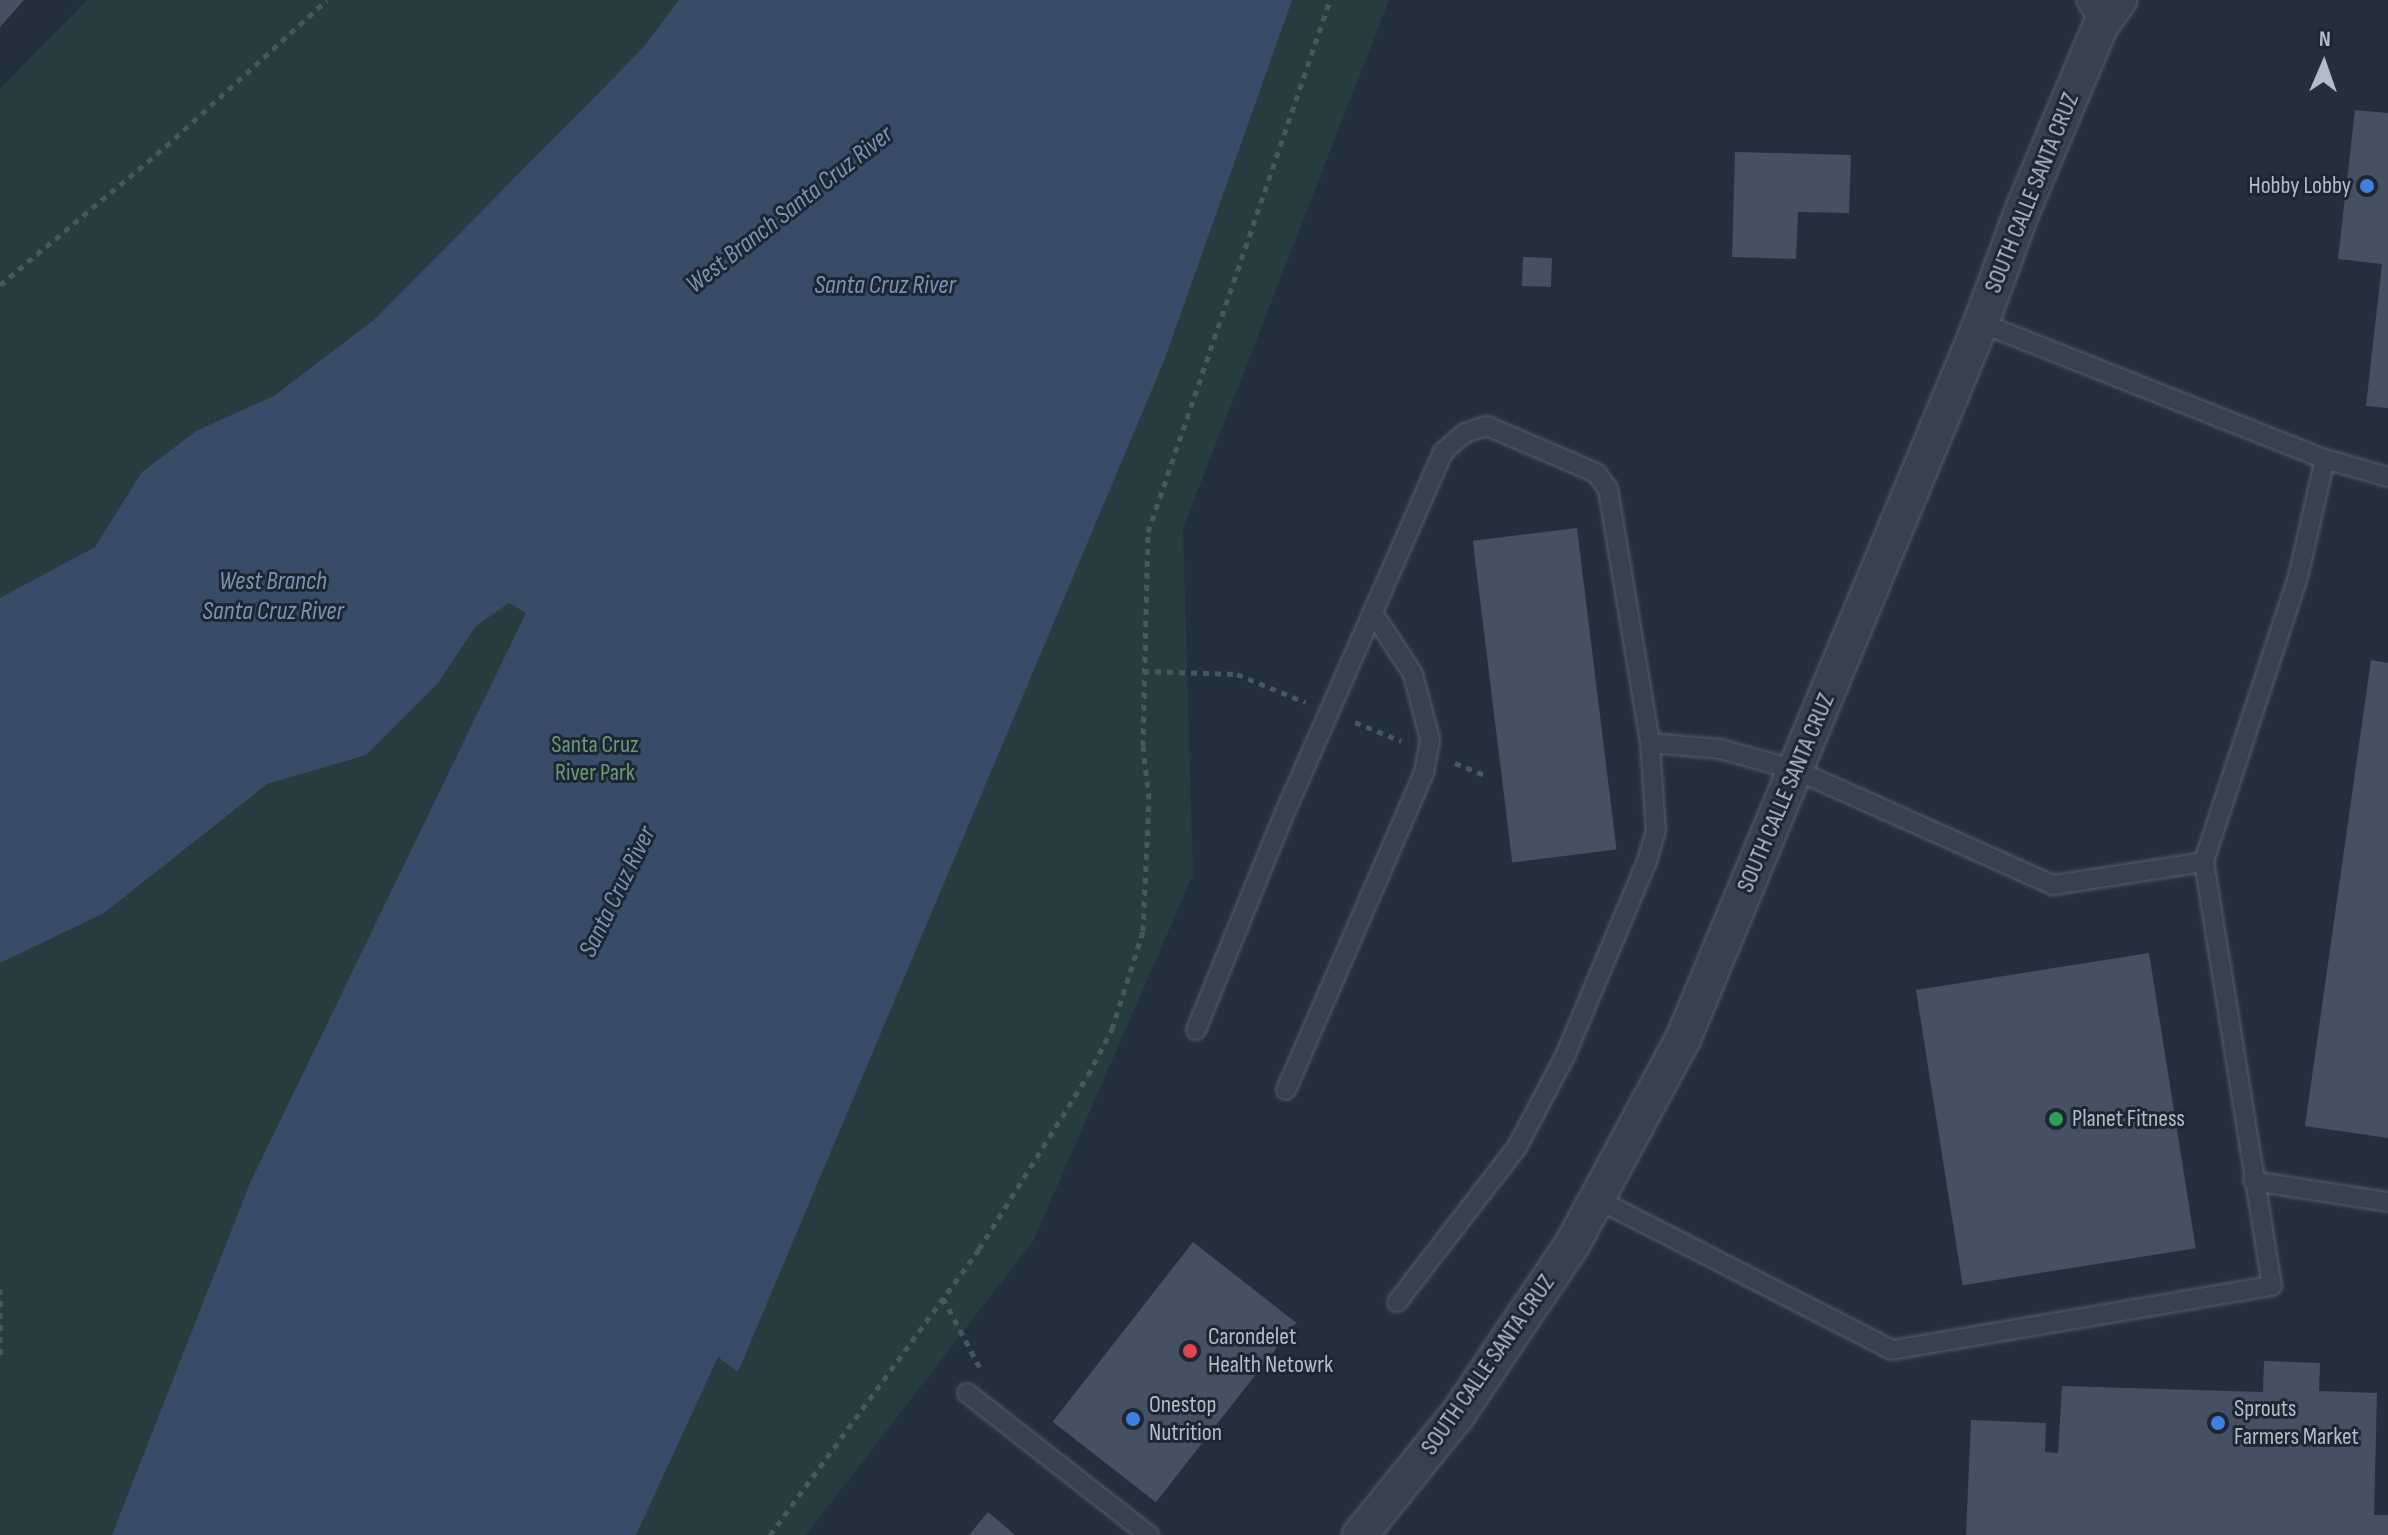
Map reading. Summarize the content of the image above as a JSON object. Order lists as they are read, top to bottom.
{
  "streets": {
    "street": ["SOUTH CALLE SANTA CRUZ"]
  },
  "water": ["West Branch Santa Cruz River", "Santa Cruz River"],
  "parks": ["Santa Cruz River Park"],
  "places": [
    "Hobby Lobby",
    "Planet Fitness",
    "Carondelet Health Netowrk",
    "Onestop Nutrition",
    "Sprouts Farmers Market"
  ],
  "north": "top"
}
